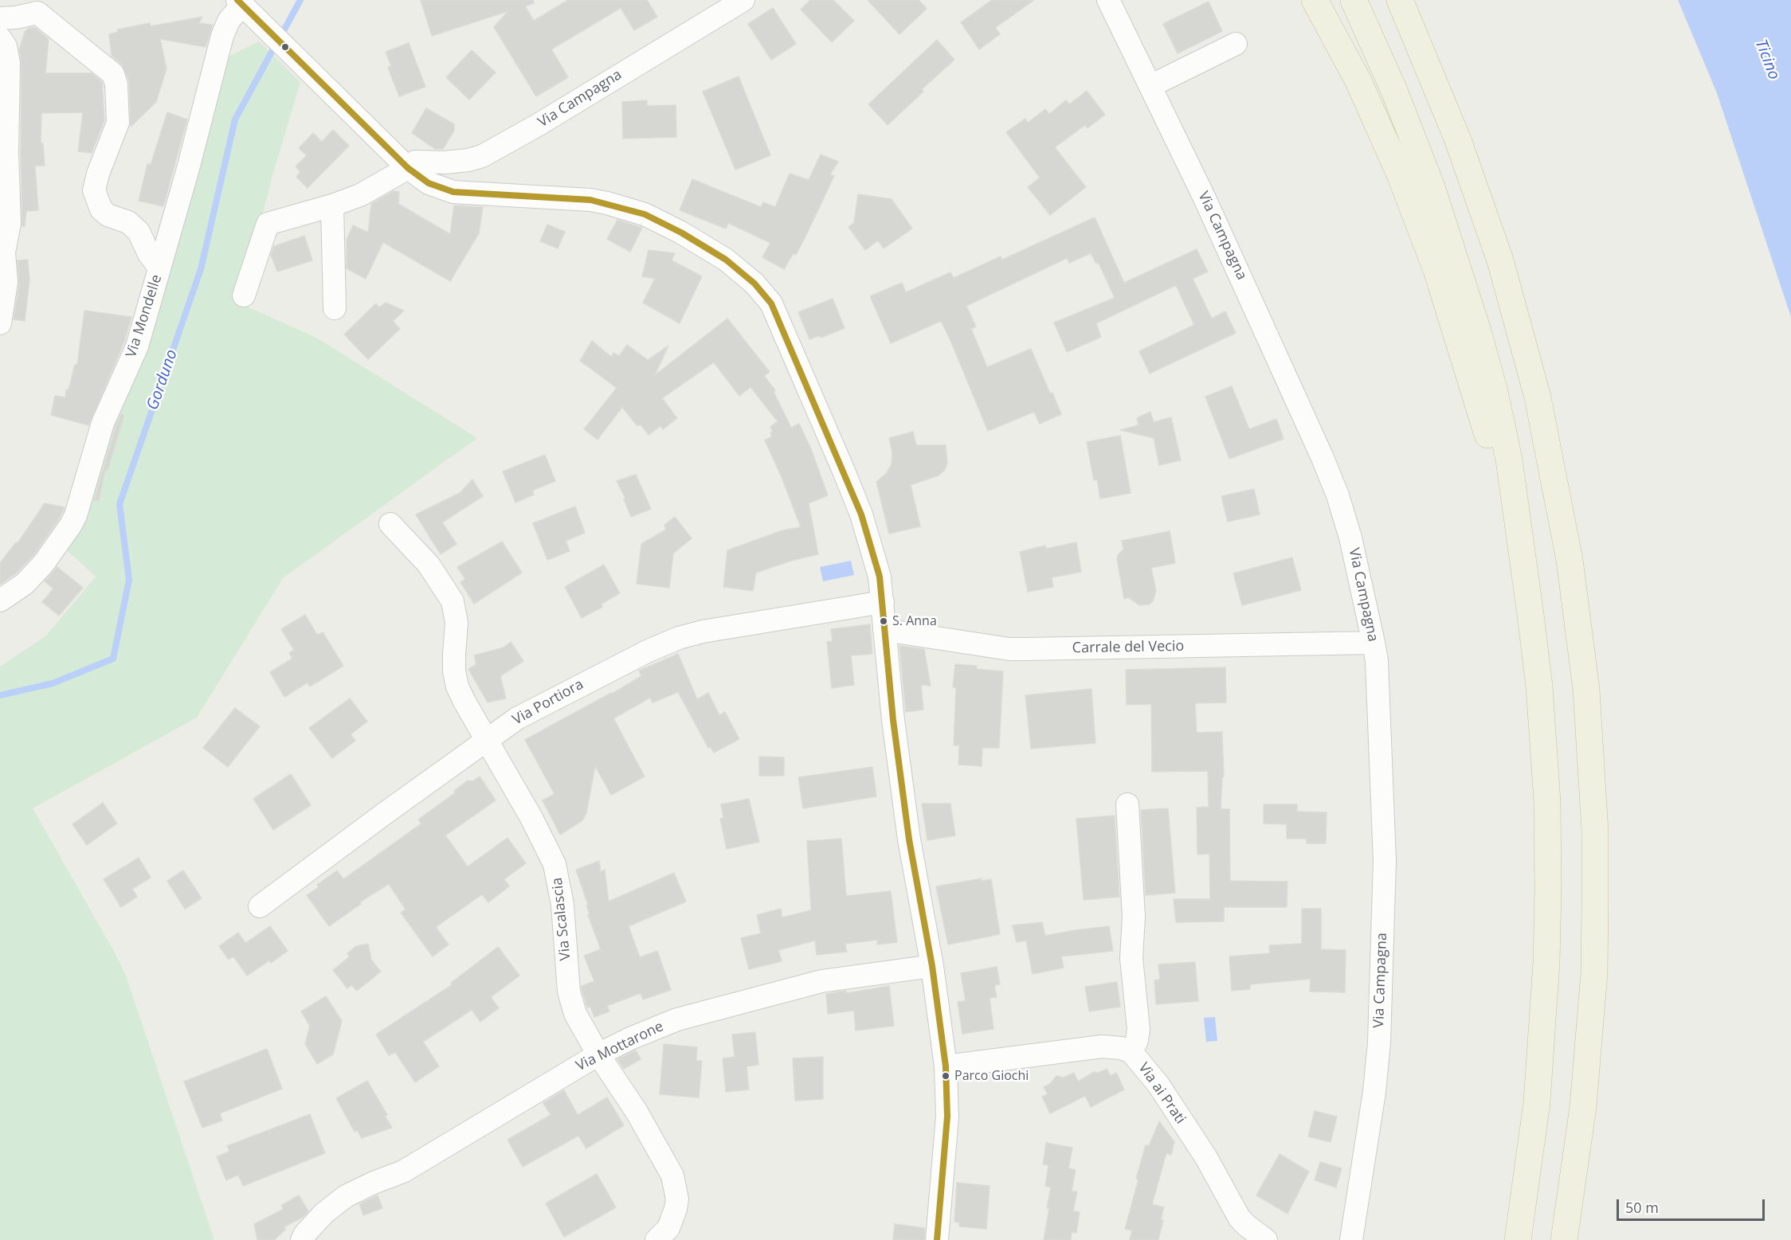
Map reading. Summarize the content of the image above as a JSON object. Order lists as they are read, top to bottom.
{
  "streets": {
    "street": [
      "Via Campagna",
      "Via Mondelle",
      "Carrale del Vecio",
      "Via Portiora",
      "Via Scalascia",
      "Via Mottarone",
      "Via ai Prati"
    ]
  },
  "crossings": [
    ["Via Campagna", "Carrale del Vecio"],
    ["Via Portiora", "Via Scalascia"],
    ["Via Scalascia", "Via Mottarone"]
  ],
  "water": ["Ticino", "Gorduno"],
  "places": ["S. Anna", "Parco Giochi"],
  "scale_bar": "50 m"
}
